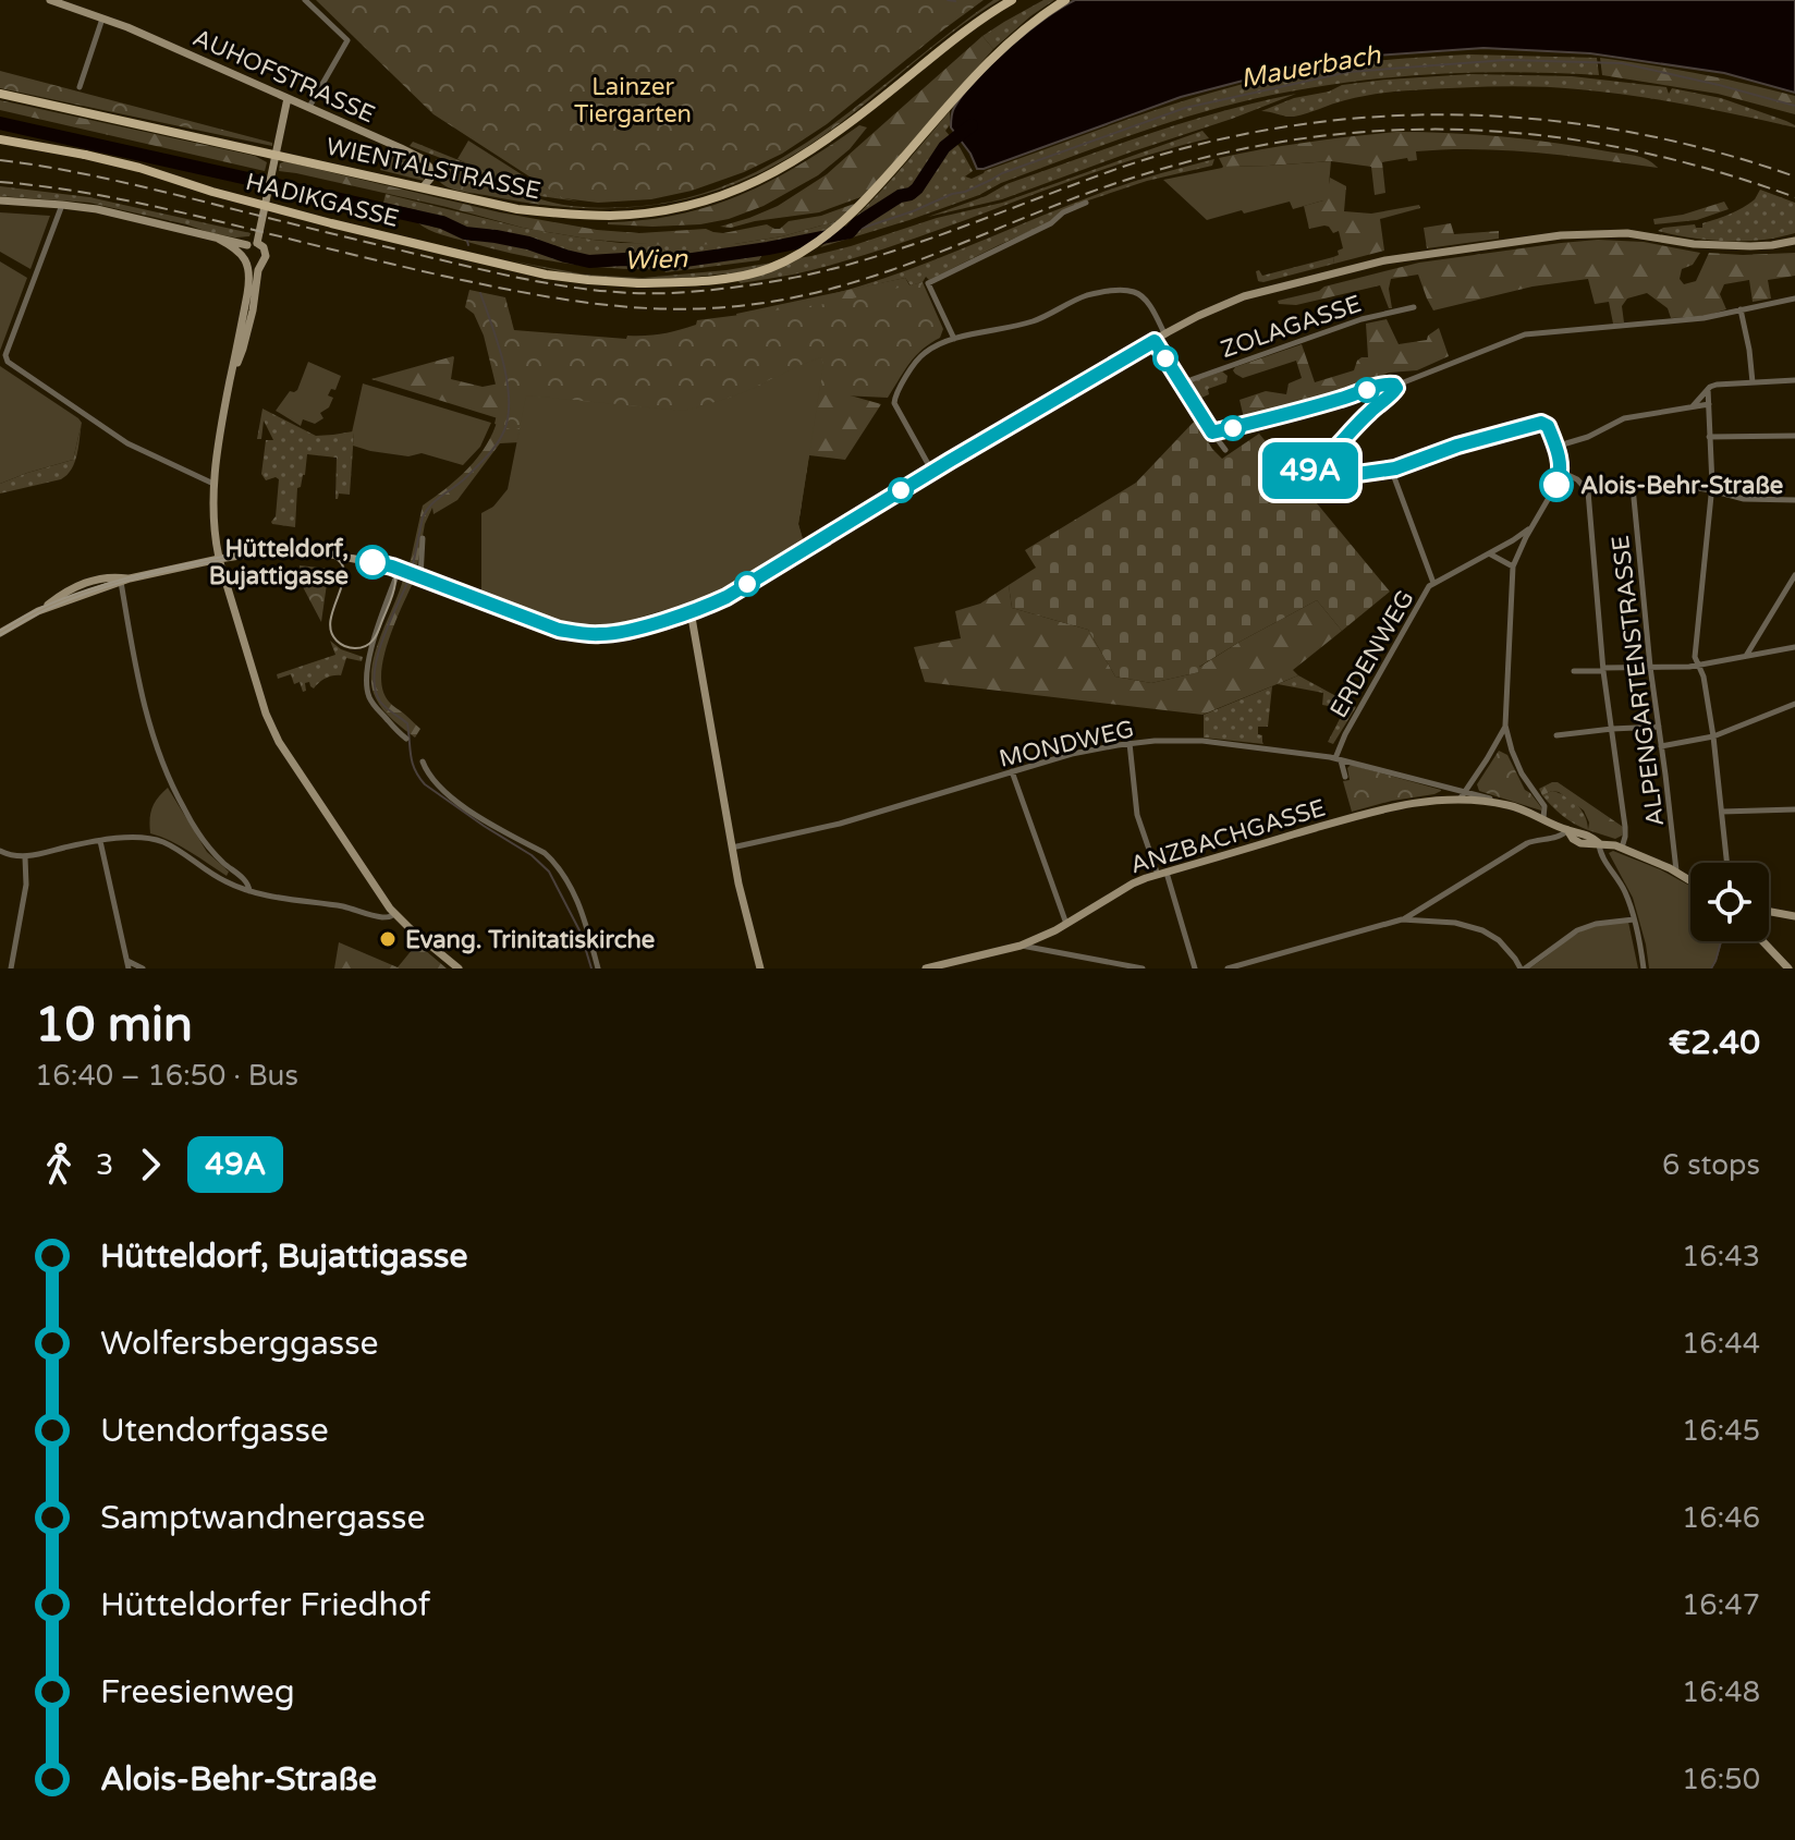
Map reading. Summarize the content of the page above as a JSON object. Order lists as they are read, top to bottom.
{
  "streets": {
    "main road": [
      "AUHOFSTRASSE",
      "WIENTALSTRASSE",
      "HADIKGASSE",
      "ANZBACHGASSE"
    ],
    "street": [
      "ZOLAGASSE",
      "ERDENWEG",
      "ALPENGARTENSTRASSE",
      "MONDWEG"
    ]
  },
  "crossings": [
    ["AUHOFSTRASSE", "WIENTALSTRASSE"],
    ["ERDENWEG", "MONDWEG"],
    ["ALPENGARTENSTRASSE", "ANZBACHGASSE"],
    ["MONDWEG", "ANZBACHGASSE"]
  ],
  "water": ["Mauerbach", "Wien"],
  "parks": ["Lainzer Tiergarten"],
  "places": ["Alois-Behr-Straße", "Hütteldorf, Bujattigasse", "Evang. Trinitatiskirche"],
  "lines": ["bus line 49A"],
  "page": {
    "on_map": "49A",
    "heading": ["10 min", "16:40 – 16:50 · Bus", "€2.40"],
    "legs": ["3", "49A", "6 stops"],
    "list": [
      {
        "name": "Hütteldorf, Bujattigasse",
        "value": "16:43"
      },
      {
        "name": "Wolfersberggasse",
        "value": "16:44"
      },
      {
        "name": "Utendorfgasse",
        "value": "16:45"
      },
      {
        "name": "Samptwandnergasse",
        "value": "16:46"
      },
      {
        "name": "Hütteldorfer Friedhof",
        "value": "16:47"
      },
      {
        "name": "Freesienweg",
        "value": "16:48"
      },
      {
        "name": "Alois-Behr-Straße",
        "value": "16:50"
      }
    ]
  }
}
